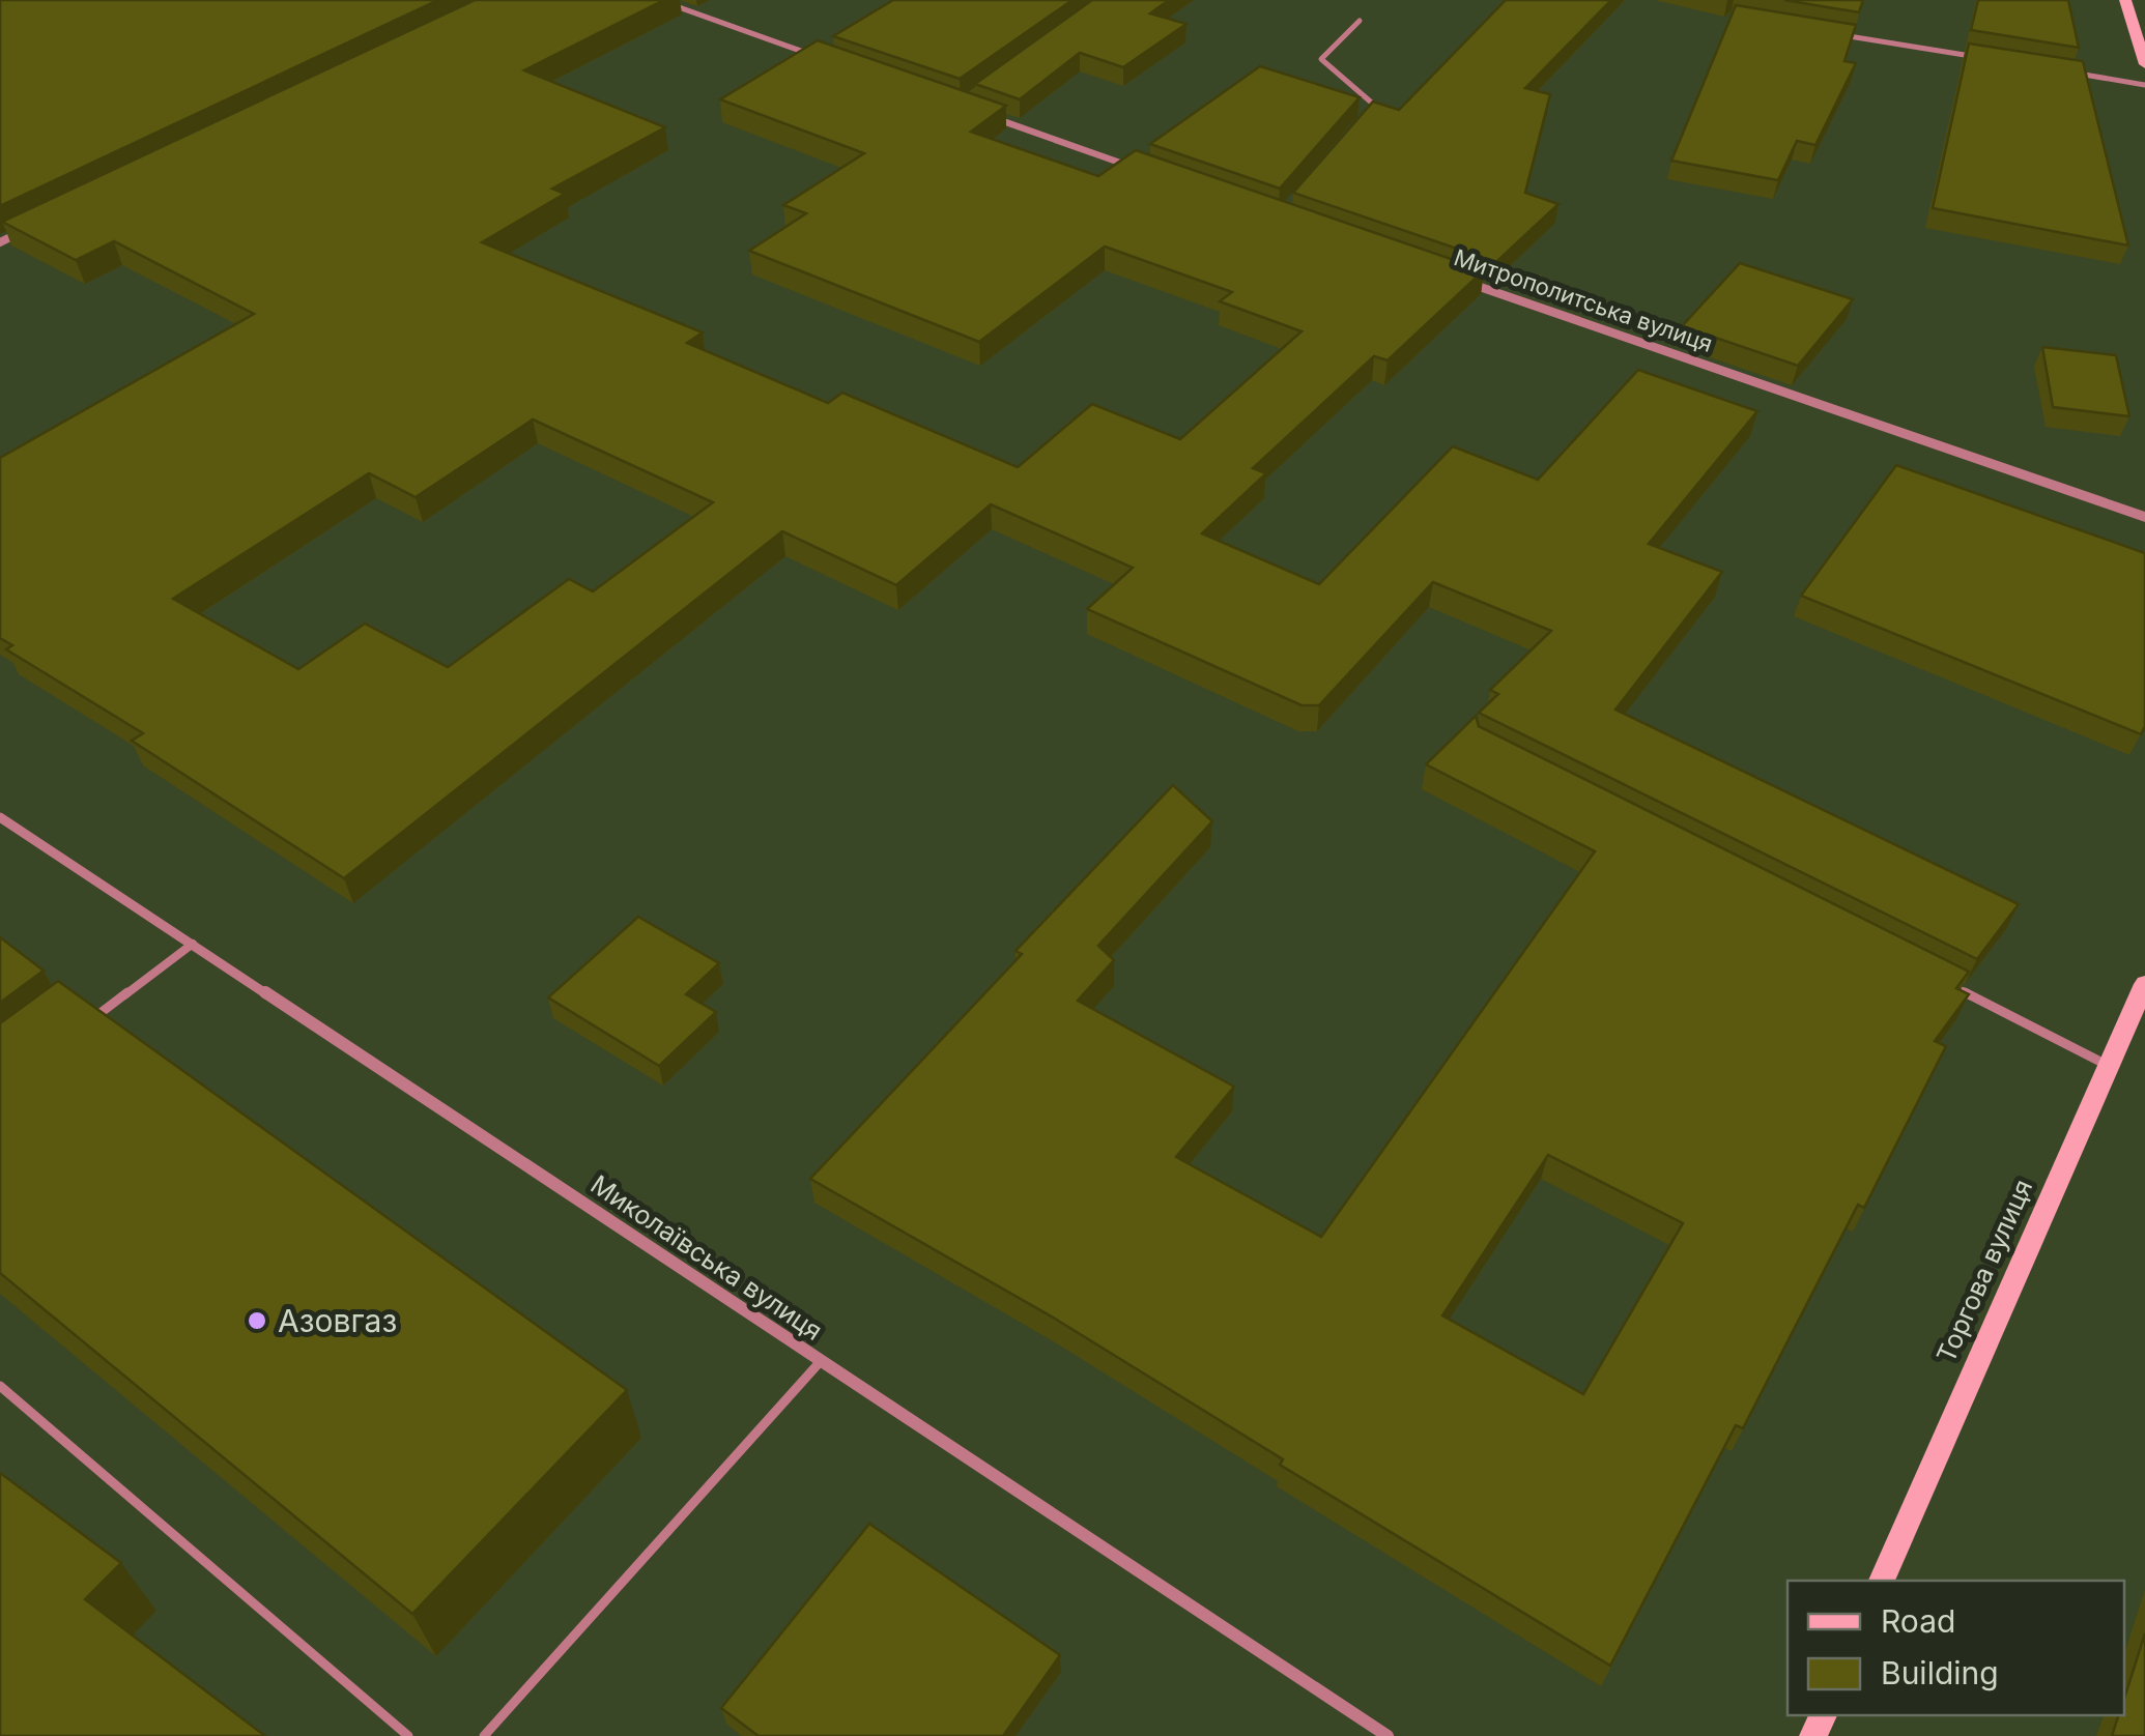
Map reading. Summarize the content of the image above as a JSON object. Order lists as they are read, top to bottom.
{
  "streets": {
    "main road": ["Торгова вулиця"],
    "street": ["Митрополитська вулиця", "Миколаївська вулиця"]
  },
  "places": ["Азовгаз"],
  "legend": ["Road", "Building"]
}
